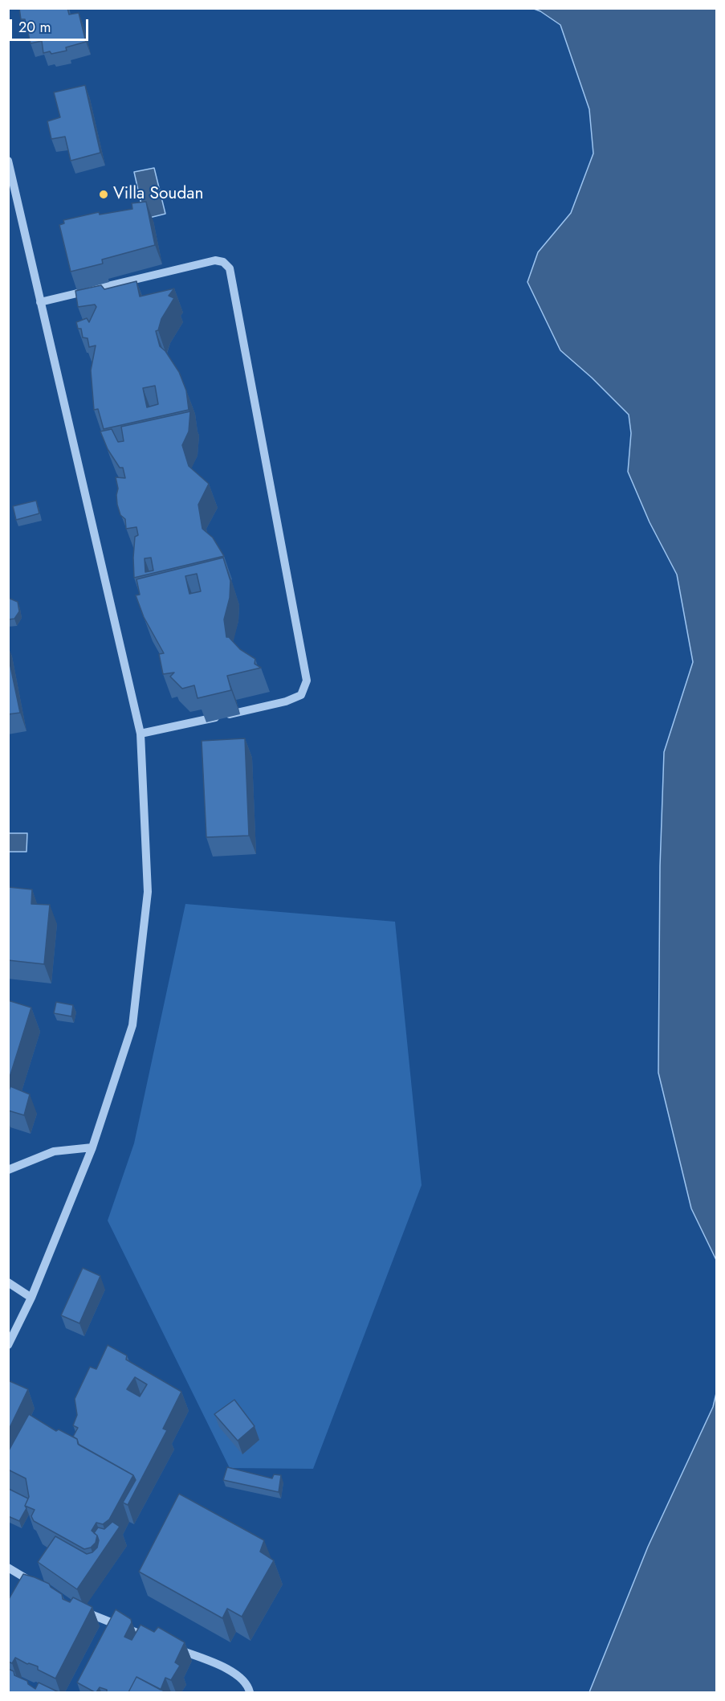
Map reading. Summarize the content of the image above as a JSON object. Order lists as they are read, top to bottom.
{
  "places": ["Villa Soudan"],
  "scale_bar": "20 m"
}
